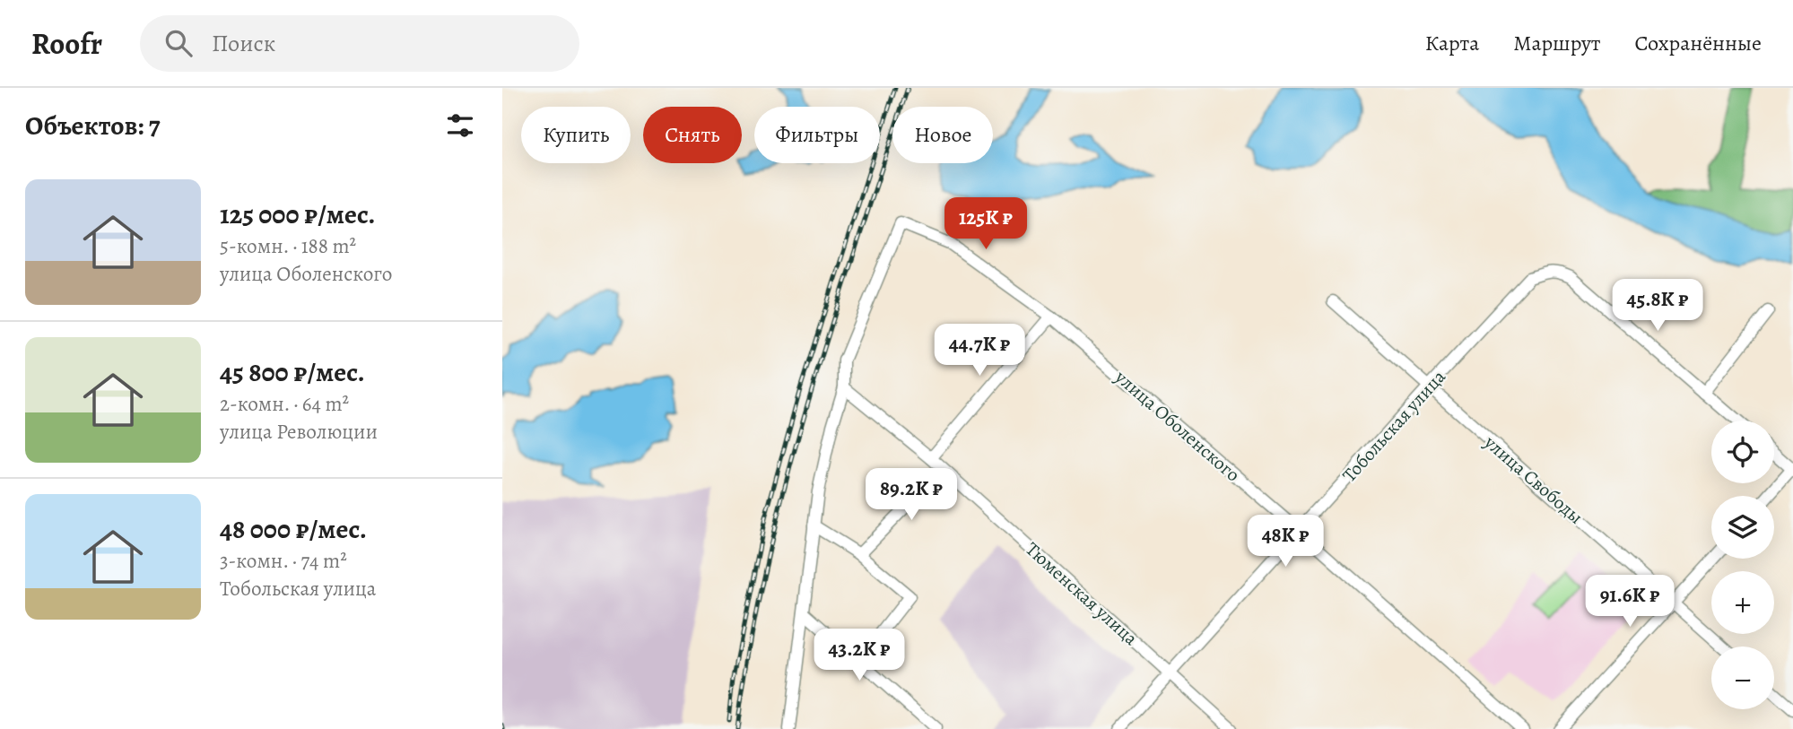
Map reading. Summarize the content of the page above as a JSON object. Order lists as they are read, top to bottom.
{
  "streets": {
    "street": [
      "улица Оболенского",
      "Тобольская улица",
      "улица Свободы",
      "Тюменская улица"
    ]
  },
  "crossings": [
    ["улица Оболенского", "Тобольская улица"],
    ["улица Оболенского", "Тюменская улица"],
    ["Тобольская улица", "улица Свободы"],
    ["Тобольская улица", "Тюменская улица"]
  ],
  "page": {
    "header": "Roofr",
    "search": "Поиск",
    "nav": ["Карта", "Маршрут", "Сохранённые"],
    "heading": "Объектов: 7",
    "chip": [
      "Купить",
      "Снять",
      "Фильтры",
      "Новое"
    ],
    "list": [
      {
        "name": "125 000 ₽/мес.",
        "note": "5-комн. · 188 m² · улица Оболенского"
      },
      {
        "name": "45 800 ₽/мес.",
        "note": "2-комн. · 64 m² · улица Революции"
      },
      {
        "name": "48 000 ₽/мес.",
        "note": "3-комн. · 74 m² · Тобольская улица"
      }
    ],
    "price": [
      "125K ₽",
      "45.8K ₽",
      "44.7K ₽",
      "89.2K ₽",
      "48K ₽",
      "91.6K ₽",
      "43.2K ₽"
    ],
    "map_buttons": ["+", "−"]
  }
}
